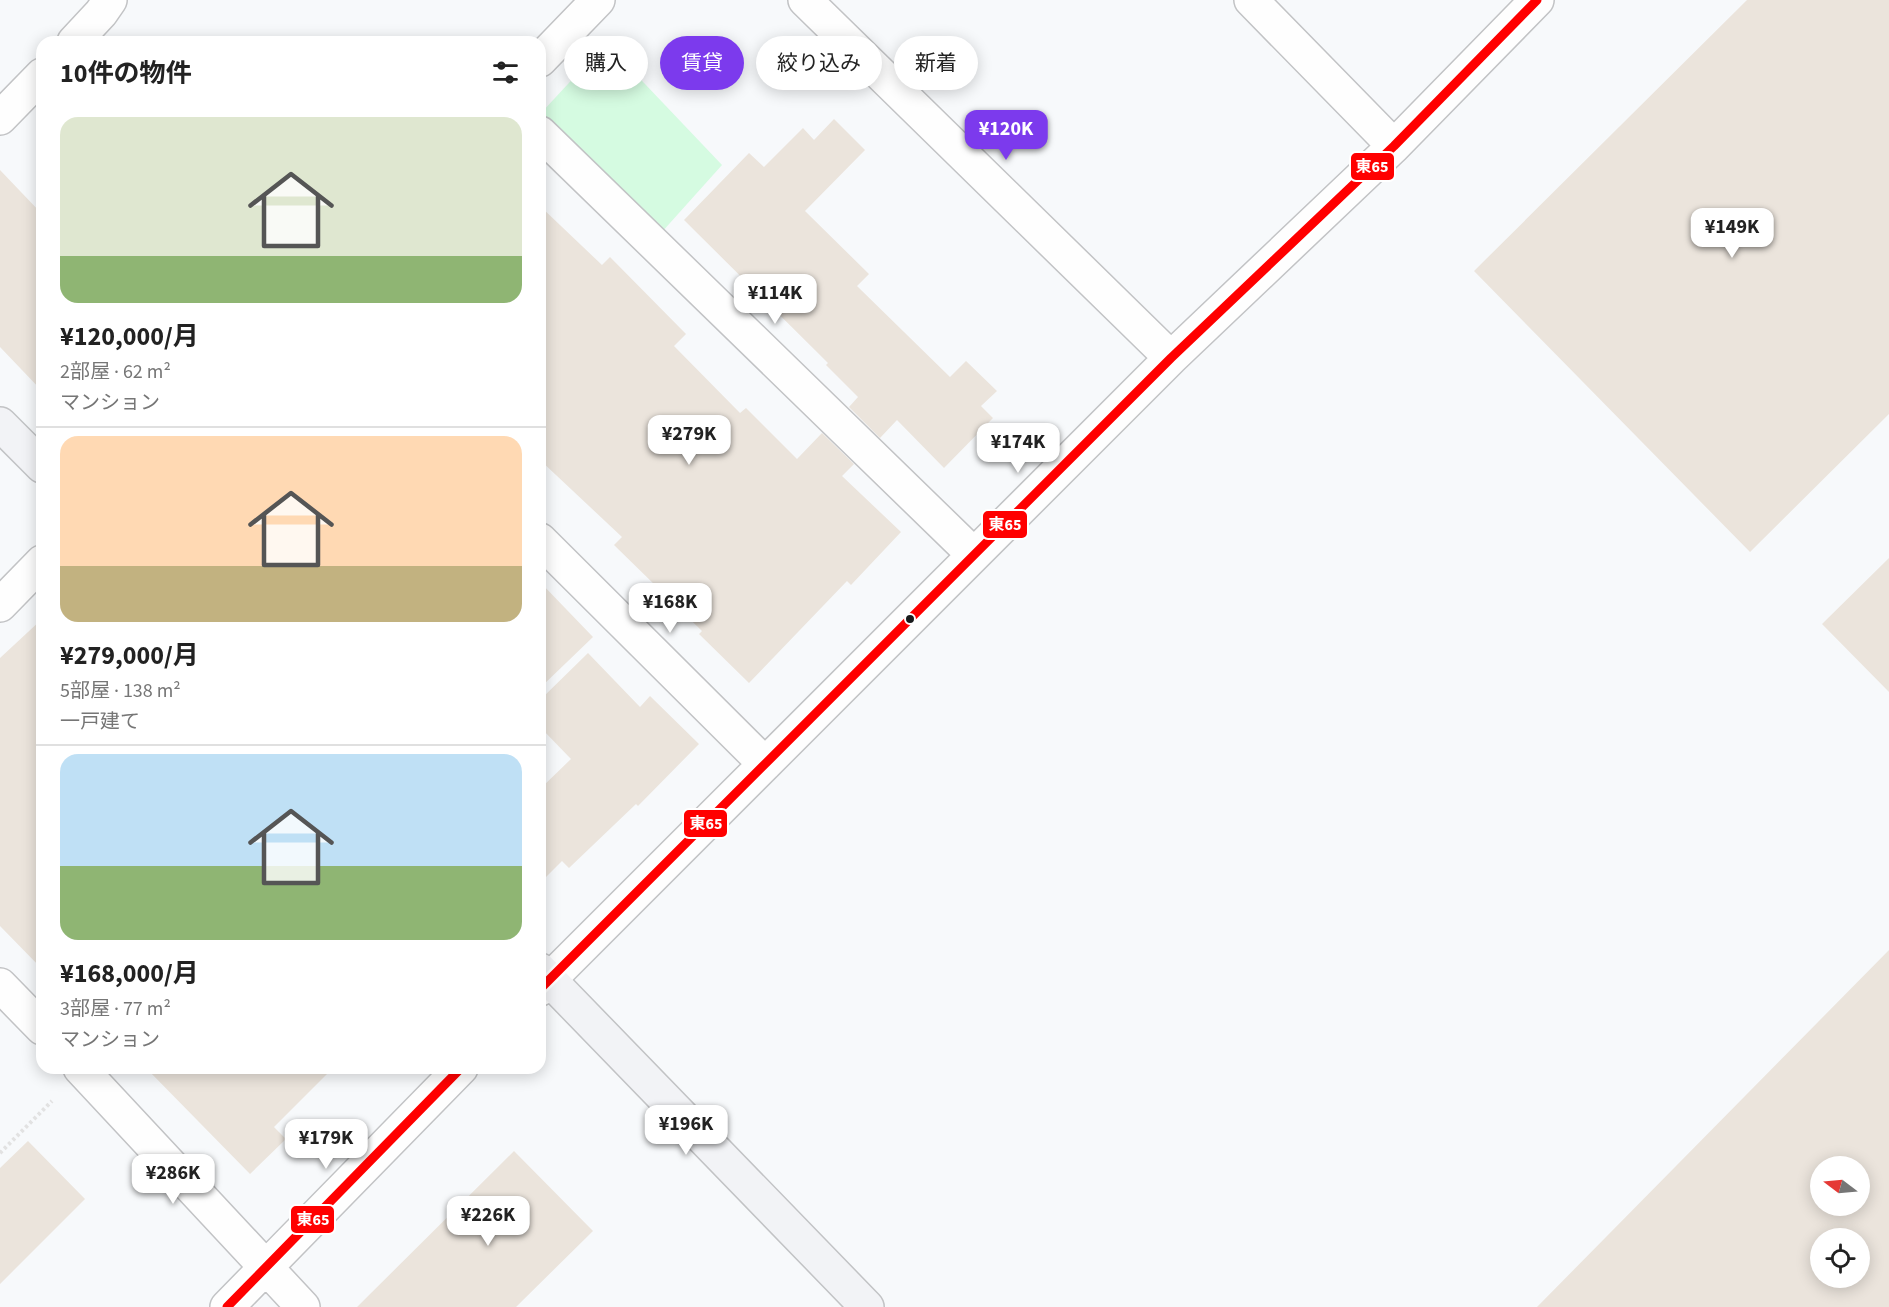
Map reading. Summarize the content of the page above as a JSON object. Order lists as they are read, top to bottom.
{
  "lines": ["transit line 東65"],
  "north": "left",
  "page": {
    "chip": [
      "購入",
      "賃貸",
      "絞り込み",
      "新着"
    ],
    "heading": "10件の物件",
    "list": [
      {
        "name": "¥120,000/月",
        "note": "2部屋 · 62 m² · マンション"
      },
      {
        "name": "¥279,000/月",
        "note": "5部屋 · 138 m² · 一戸建て"
      },
      {
        "name": "¥168,000/月",
        "note": "3部屋 · 77 m² · マンション"
      }
    ],
    "price": [
      "¥120K",
      "¥149K",
      "¥114K",
      "¥279K",
      "¥174K",
      "¥168K",
      "¥196K",
      "¥179K",
      "¥286K",
      "¥226K"
    ]
  }
}
